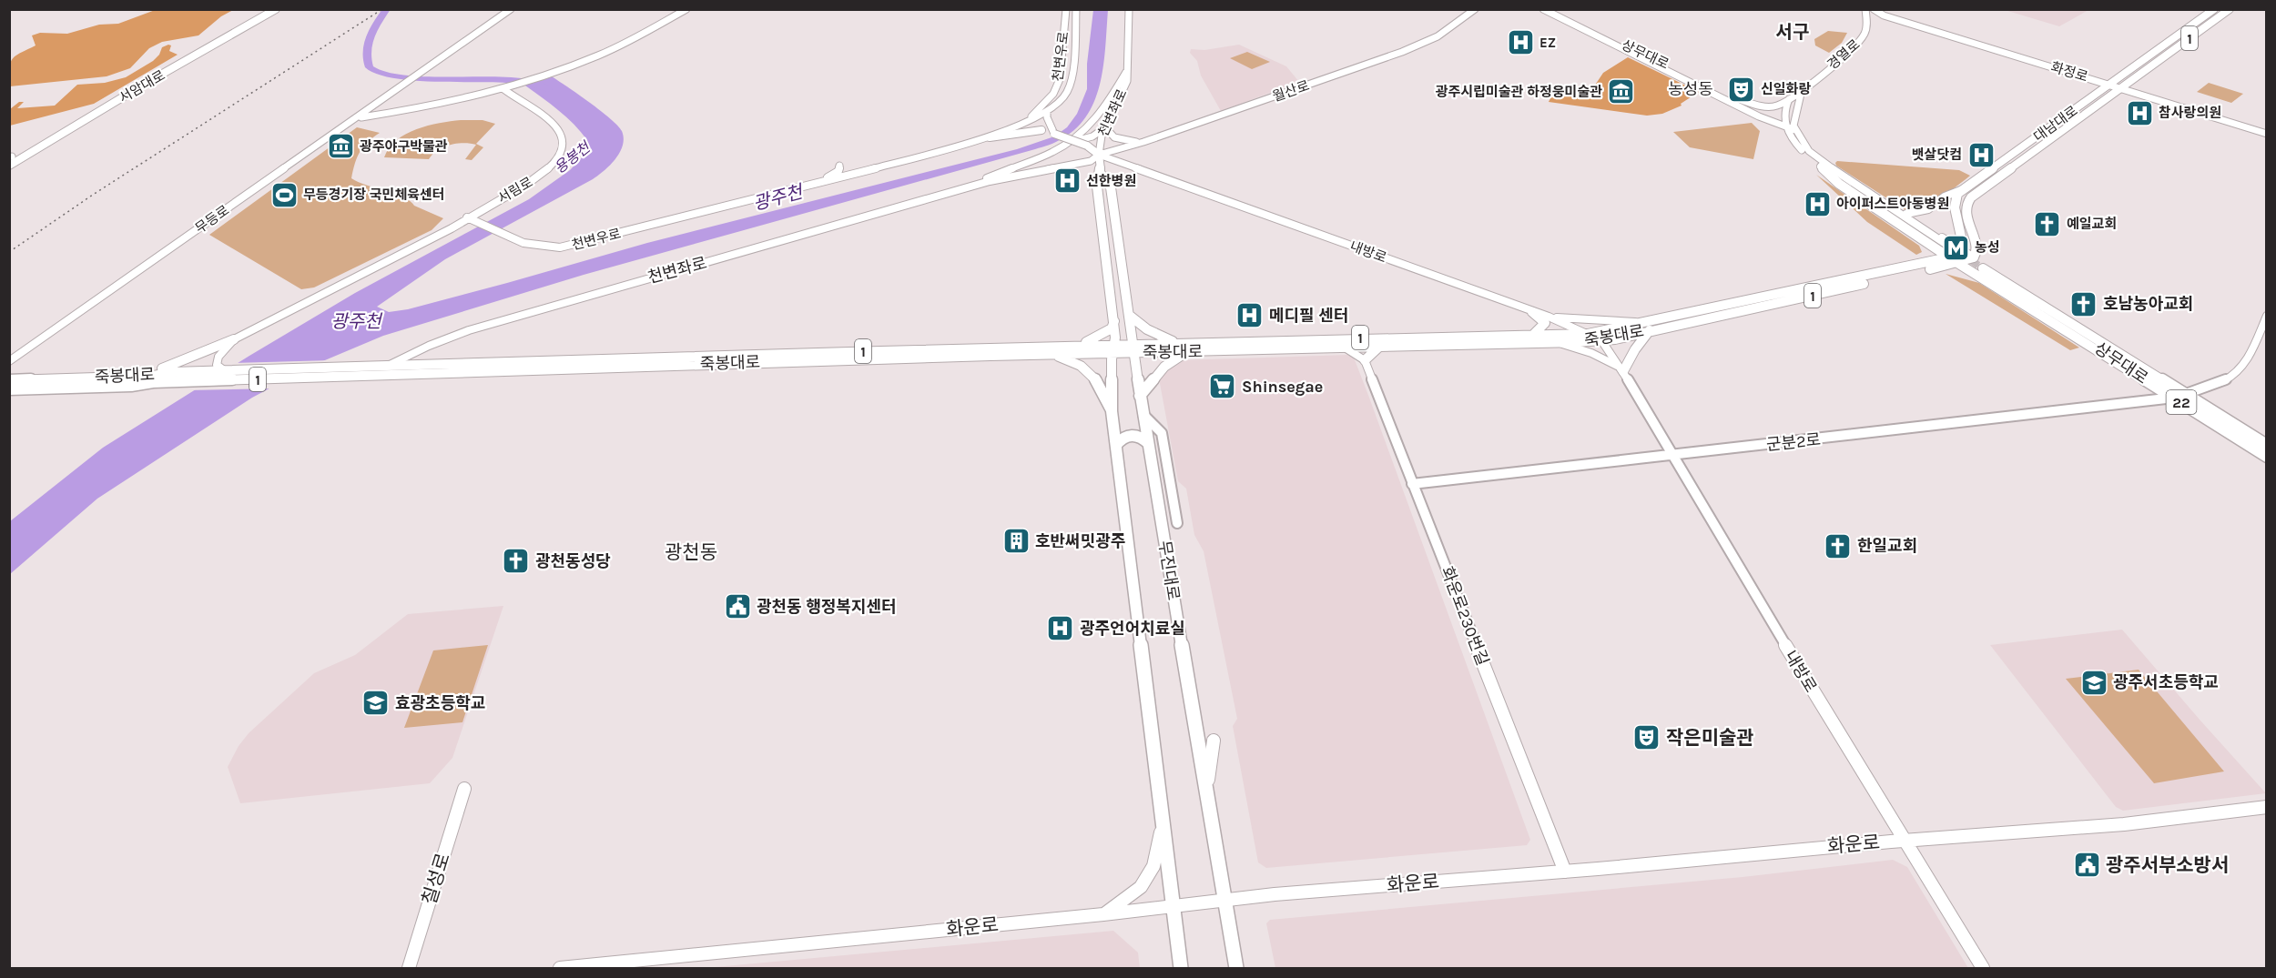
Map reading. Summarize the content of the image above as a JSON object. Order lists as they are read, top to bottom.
{
  "streets": {
    "main road": [
      "1",
      "상무대로",
      "서암대로",
      "대남대로",
      "죽봉대로",
      "22",
      "무진대로"
    ],
    "street": [
      "경열로",
      "천변우로",
      "화정로",
      "월산로",
      "천변좌로",
      "서림로",
      "무등로",
      "내방로",
      "군분2로",
      "화운로230번길",
      "화운로",
      "칠성로"
    ]
  },
  "crossings": [
    ["1", "상무대로"],
    ["1", "대남대로"],
    ["1", "죽봉대로"],
    ["1", "22"],
    ["상무대로", "대남대로"],
    ["상무대로", "죽봉대로"],
    ["상무대로", "22"],
    ["상무대로", "군분2로"],
    ["천변우로", "서림로"],
    ["화정로", "대남대로"],
    ["월산로", "천변좌로"],
    ["월산로", "내방로"],
    ["월산로", "무진대로"],
    ["천변좌로", "내방로"],
    ["천변좌로", "죽봉대로"],
    ["천변좌로", "무진대로"],
    ["대남대로", "죽봉대로"],
    ["대남대로", "22"],
    ["내방로", "죽봉대로"],
    ["내방로", "군분2로"],
    ["내방로", "무진대로"],
    ["내방로", "화운로"],
    ["죽봉대로", "22"],
    ["죽봉대로", "무진대로"],
    ["군분2로", "화운로230번길"],
    ["무진대로", "화운로"],
    ["화운로230번길", "화운로"]
  ],
  "districts": ["서구", "농성동", "광천동"],
  "water": ["용봉천", "광주천"],
  "places": {
    "hospital": [
      "EZ",
      "참사랑의원",
      "뱃살닷컴",
      "선한병원",
      "아이퍼스트아동병원",
      "메디필 센터",
      "광주언어치료실"
    ],
    "theatre": ["신일화랑", "작은미술관"],
    "museum": ["광주시립미술관 하정웅미술관", "광주야구박물관"],
    "sports": ["무등경기장 국민체육센터"],
    "church": [
      "예일교회",
      "호남농아교회",
      "한일교회",
      "광천동성당"
    ],
    "metro station": ["농성"],
    "supermarket": ["Shinsegae"],
    "building": ["호반써밋광주"],
    "public building": ["광천동 행정복지센터", "광주서부소방서"],
    "school or university": ["광주서초등학교", "효광초등학교"]
  }
}
